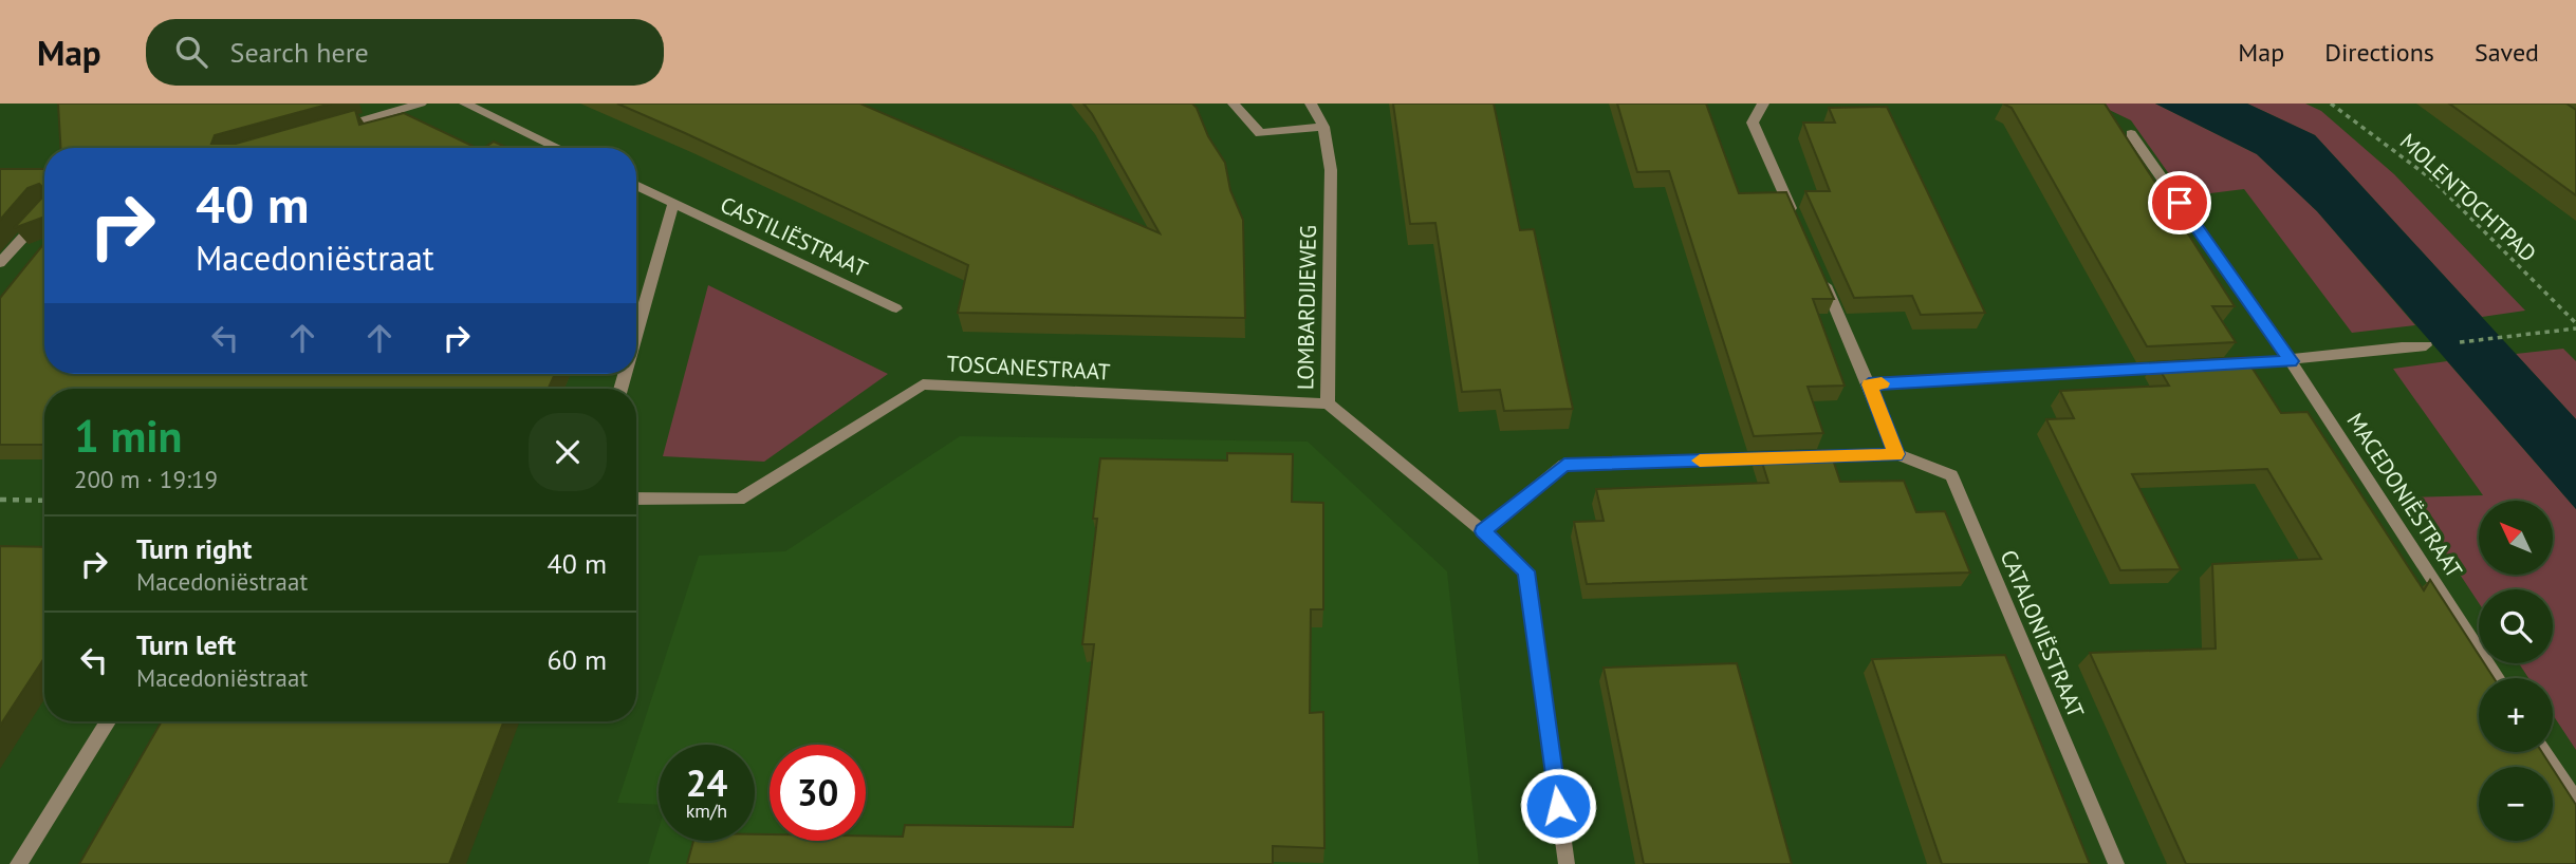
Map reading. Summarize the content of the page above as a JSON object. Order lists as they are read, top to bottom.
{
  "streets": {
    "street": [
      "CASTILIËSTRAAT",
      "LOMBARDIJEWEG",
      "TOSCANESTRAAT",
      "MACEDONIËSTRAAT",
      "CATALONIËSTRAAT"
    ],
    "path": ["MOLENTOCHTPAD"]
  },
  "crossings": [
    ["LOMBARDIJEWEG", "TOSCANESTRAAT"]
  ],
  "north": "top left",
  "page": {
    "header": "Map",
    "search": "Search here",
    "nav": ["Map", "Directions", "Saved"],
    "turn": ["40 m", "Macedoniëstraat"],
    "heading": ["1 min", "200 m · 19:19"],
    "map_buttons": ["+", "−"],
    "list": [
      {
        "name": "Turn right",
        "note": "Macedoniëstraat",
        "value": "40 m"
      },
      {
        "name": "Turn left",
        "note": "Macedoniëstraat",
        "value": "60 m"
      }
    ],
    "speed": "24 km/h",
    "limit": "30"
  }
}
